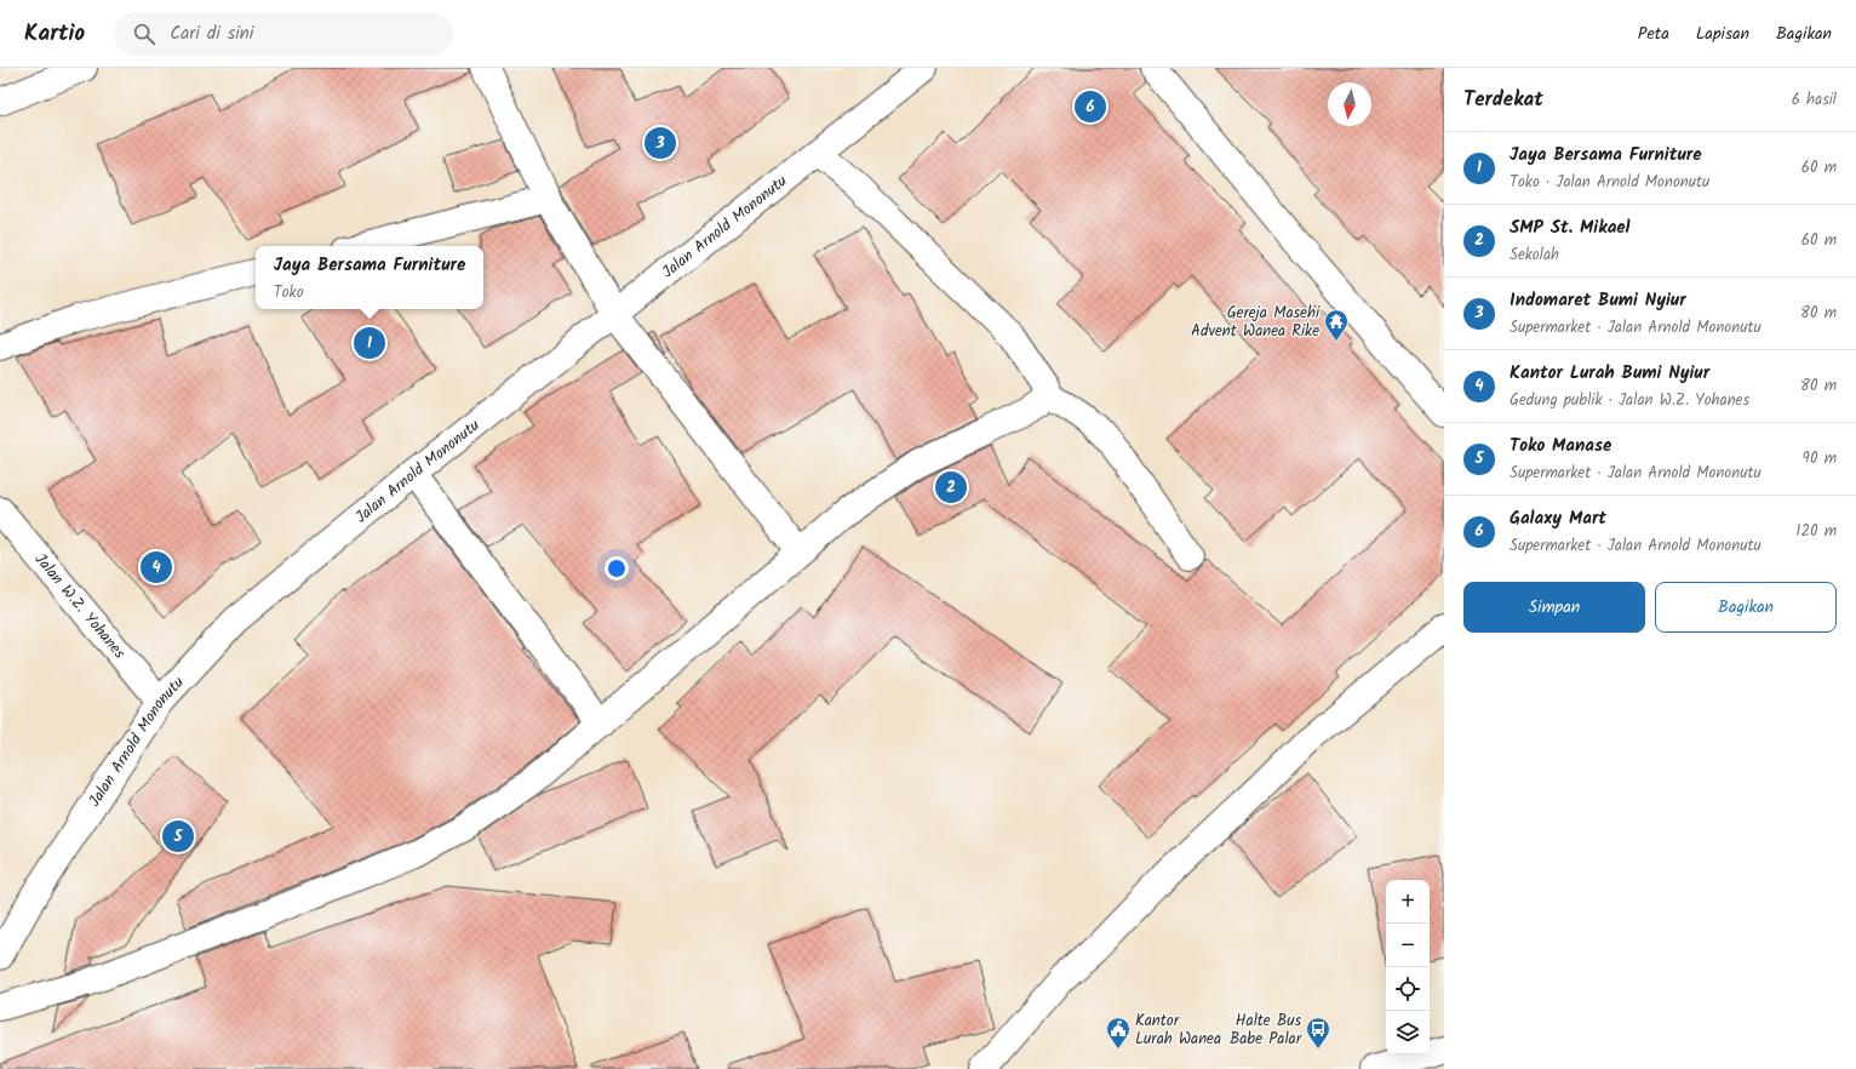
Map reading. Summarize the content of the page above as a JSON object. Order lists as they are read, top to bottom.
{
  "streets": {
    "street": ["Jalan Arnold Mononutu", "Jalan W.Z. Yohanes"]
  },
  "crossings": [
    ["Jalan Arnold Mononutu", "Jalan W.Z. Yohanes"]
  ],
  "places": {
    "temple": ["Gereja Masehi Advent Wanea Rike"],
    "public building": ["Kantor Lurah Wanea"],
    "bus stop": ["Halte Bus Babe Palar"]
  },
  "north": "bottom",
  "page": {
    "header": "Kartio",
    "search": "Cari di sini",
    "nav": ["Peta", "Lapisan", "Bagikan"],
    "heading": ["Terdekat", "6 hasil"],
    "pins": [
      "6",
      "3",
      "1",
      "2",
      "4",
      "5"
    ],
    "list": [
      {
        "mark": "1",
        "name": "Jaya Bersama Furniture",
        "note": "Toko · Jalan Arnold Mononutu",
        "value": "60 m"
      },
      {
        "mark": "2",
        "name": "SMP St. Mikael",
        "note": "Sekolah",
        "value": "60 m"
      },
      {
        "mark": "3",
        "name": "Indomaret Bumi Nyiur",
        "note": "Supermarket · Jalan Arnold Mononutu",
        "value": "80 m"
      },
      {
        "mark": "4",
        "name": "Kantor Lurah Bumi Nyiur",
        "note": "Gedung publik · Jalan W.Z. Yohanes",
        "value": "80 m"
      },
      {
        "mark": "5",
        "name": "Toko Manase",
        "note": "Supermarket · Jalan Arnold Mononutu",
        "value": "90 m"
      },
      {
        "mark": "6",
        "name": "Galaxy Mart",
        "note": "Supermarket · Jalan Arnold Mononutu",
        "value": "120 m"
      }
    ],
    "popup": ["Jaya Bersama Furniture", "Toko"],
    "buttons": ["Simpan", "Bagikan"],
    "map_buttons": ["+", "−"]
  }
}
